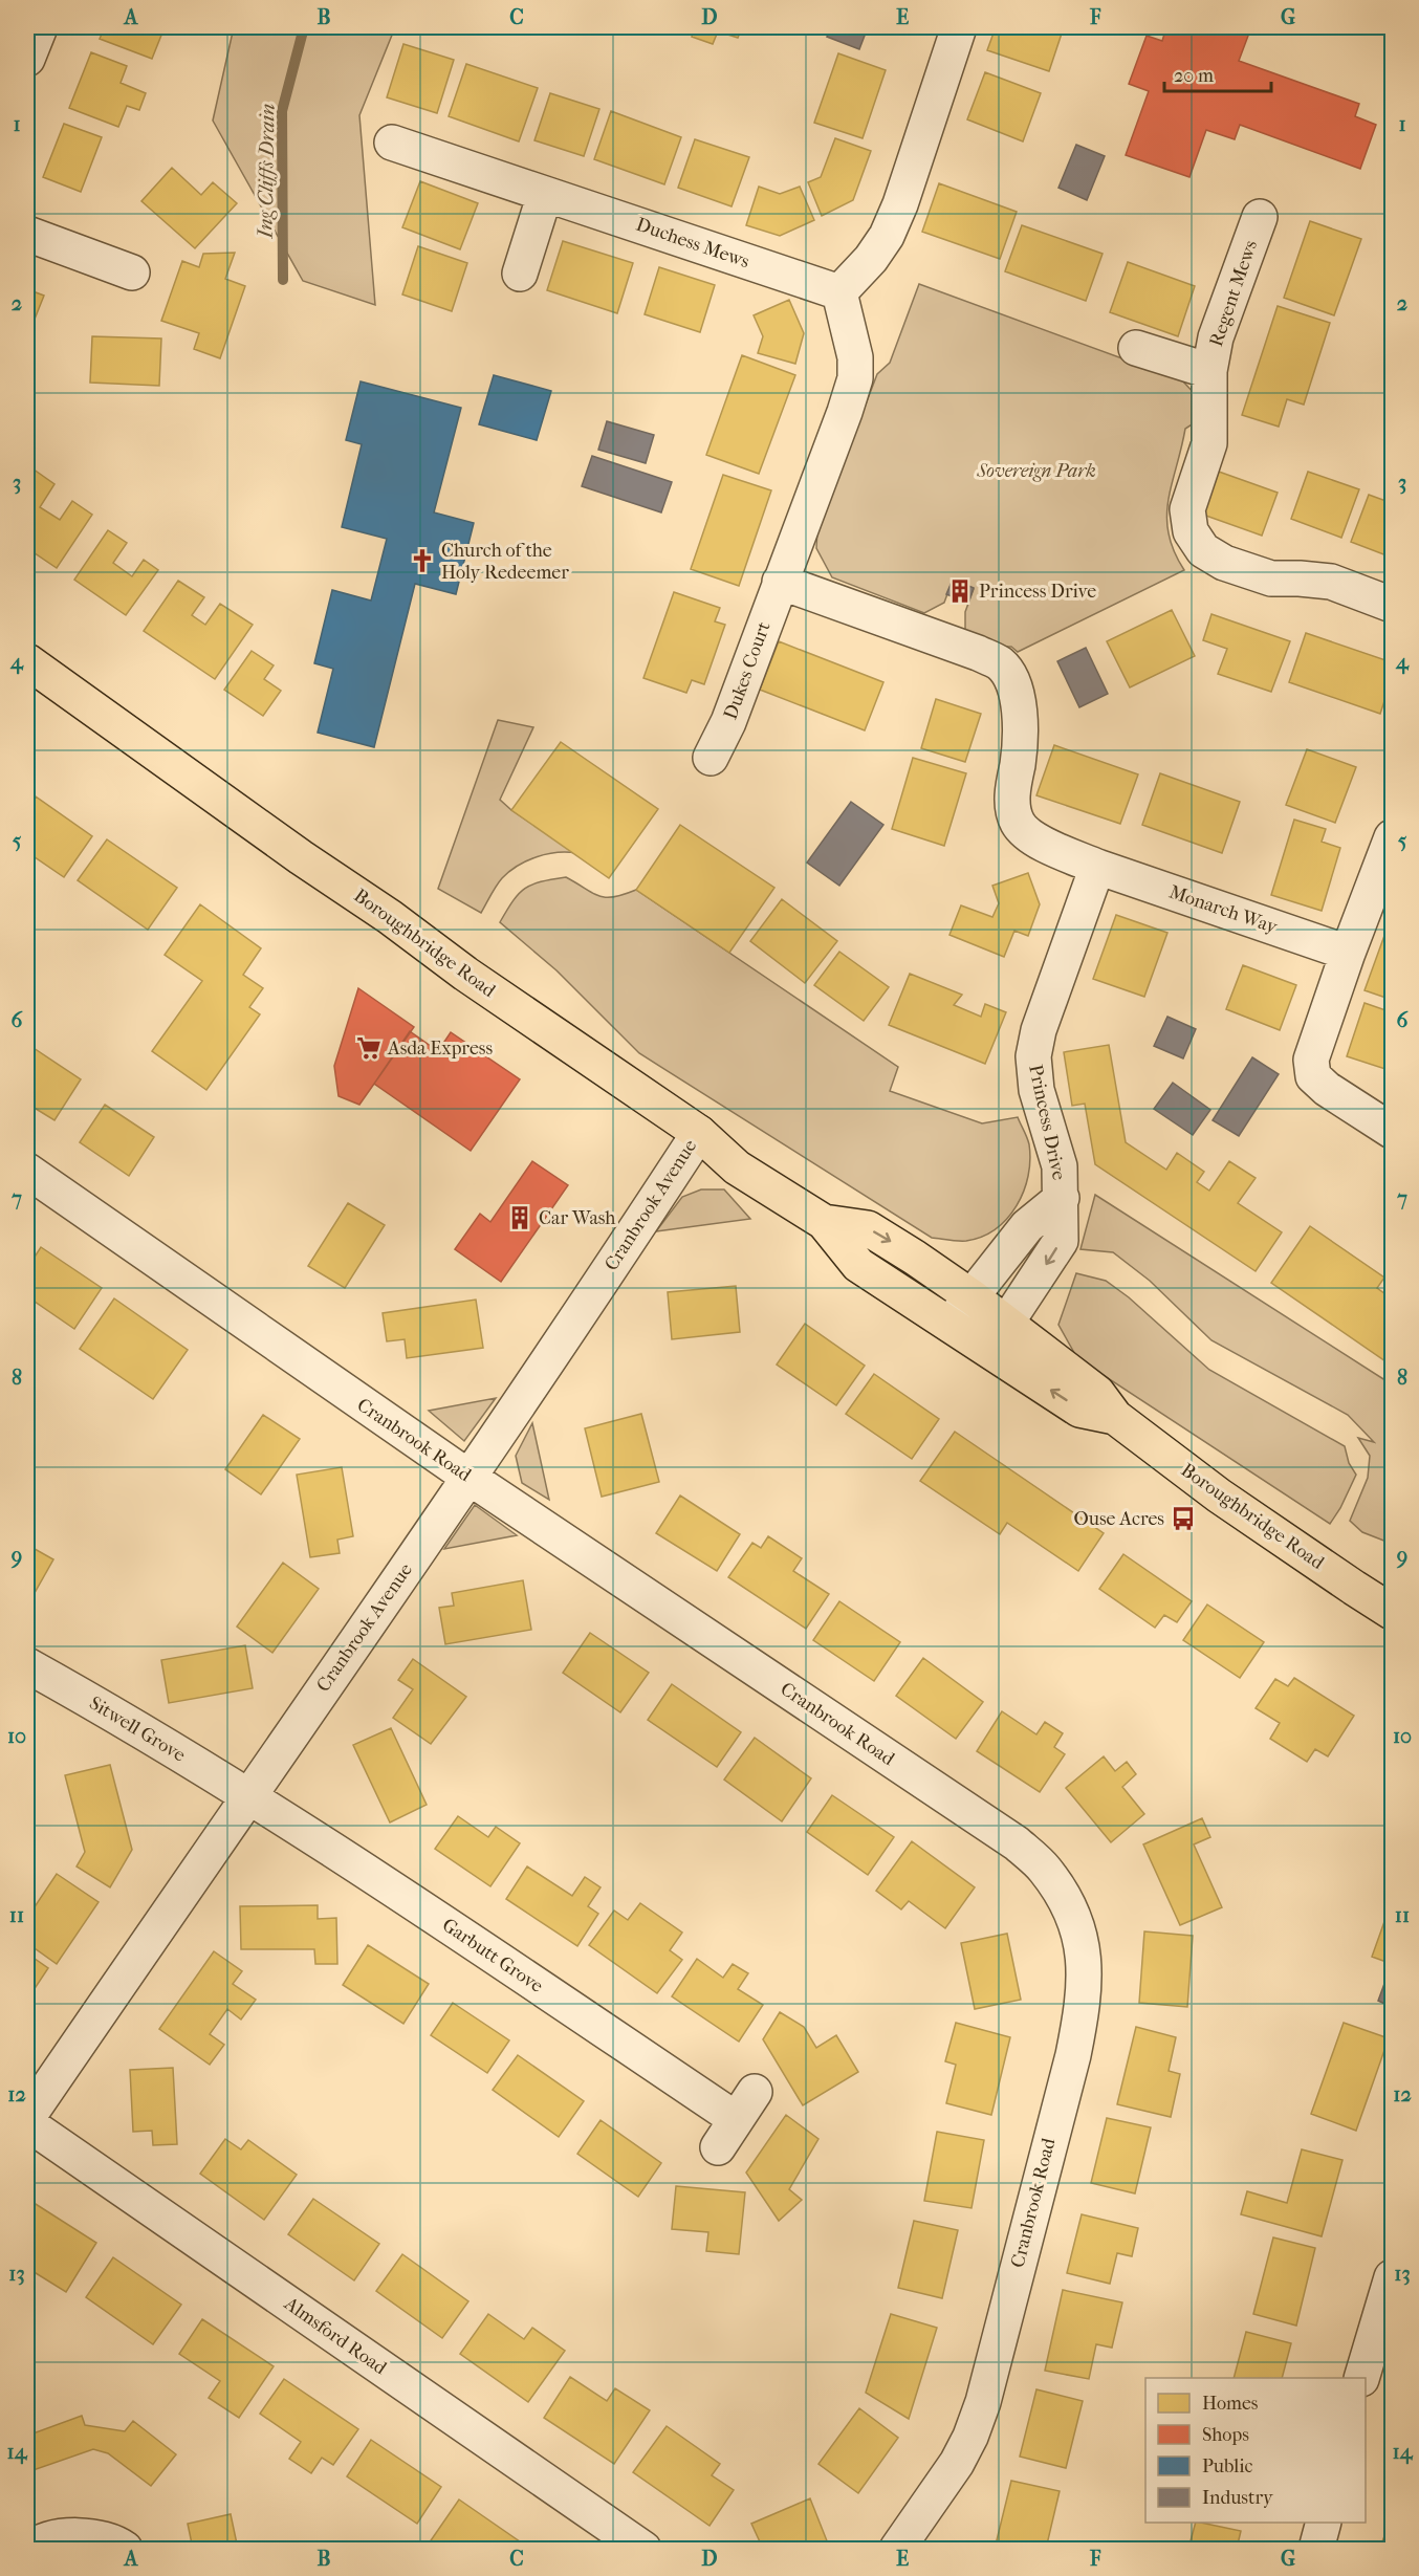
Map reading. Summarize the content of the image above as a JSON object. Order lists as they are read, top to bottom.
{
  "streets": {
    "main road": ["Boroughbridge Road"],
    "street": [
      "Duchess Mews",
      "Regent Mews",
      "Dukes Court",
      "Monarch Way",
      "Princess Drive",
      "Cranbrook Avenue",
      "Cranbrook Road",
      "Sitwell Grove",
      "Garbutt Grove",
      "Almsford Road"
    ]
  },
  "crossings": [
    ["Monarch Way", "Princess Drive"],
    ["Boroughbridge Road", "Princess Drive"],
    ["Boroughbridge Road", "Cranbrook Avenue"],
    ["Cranbrook Avenue", "Cranbrook Road"],
    ["Cranbrook Avenue", "Sitwell Grove"],
    ["Cranbrook Avenue", "Garbutt Grove"],
    ["Sitwell Grove", "Garbutt Grove"]
  ],
  "water": ["Ing Cliffs Drain"],
  "parks": ["Sovereign Park"],
  "places": {
    "church": ["Church of the Holy Redeemer"],
    "building": ["Princess Drive", "Car Wash"],
    "supermarket": ["Asda Express"],
    "bus stop": ["Ouse Acres"]
  },
  "legend": [
    "Homes",
    "Shops",
    "Public",
    "Industry"
  ],
  "scale_bar": "20 m",
  "grid": {
    "columns": [
      "A",
      "B",
      "C",
      "D",
      "E",
      "F",
      "G"
    ],
    "rows": [
      "1",
      "2",
      "3",
      "4",
      "5",
      "6",
      "7",
      "8",
      "9",
      "10",
      "11",
      "12",
      "13",
      "14"
    ]
  }
}
